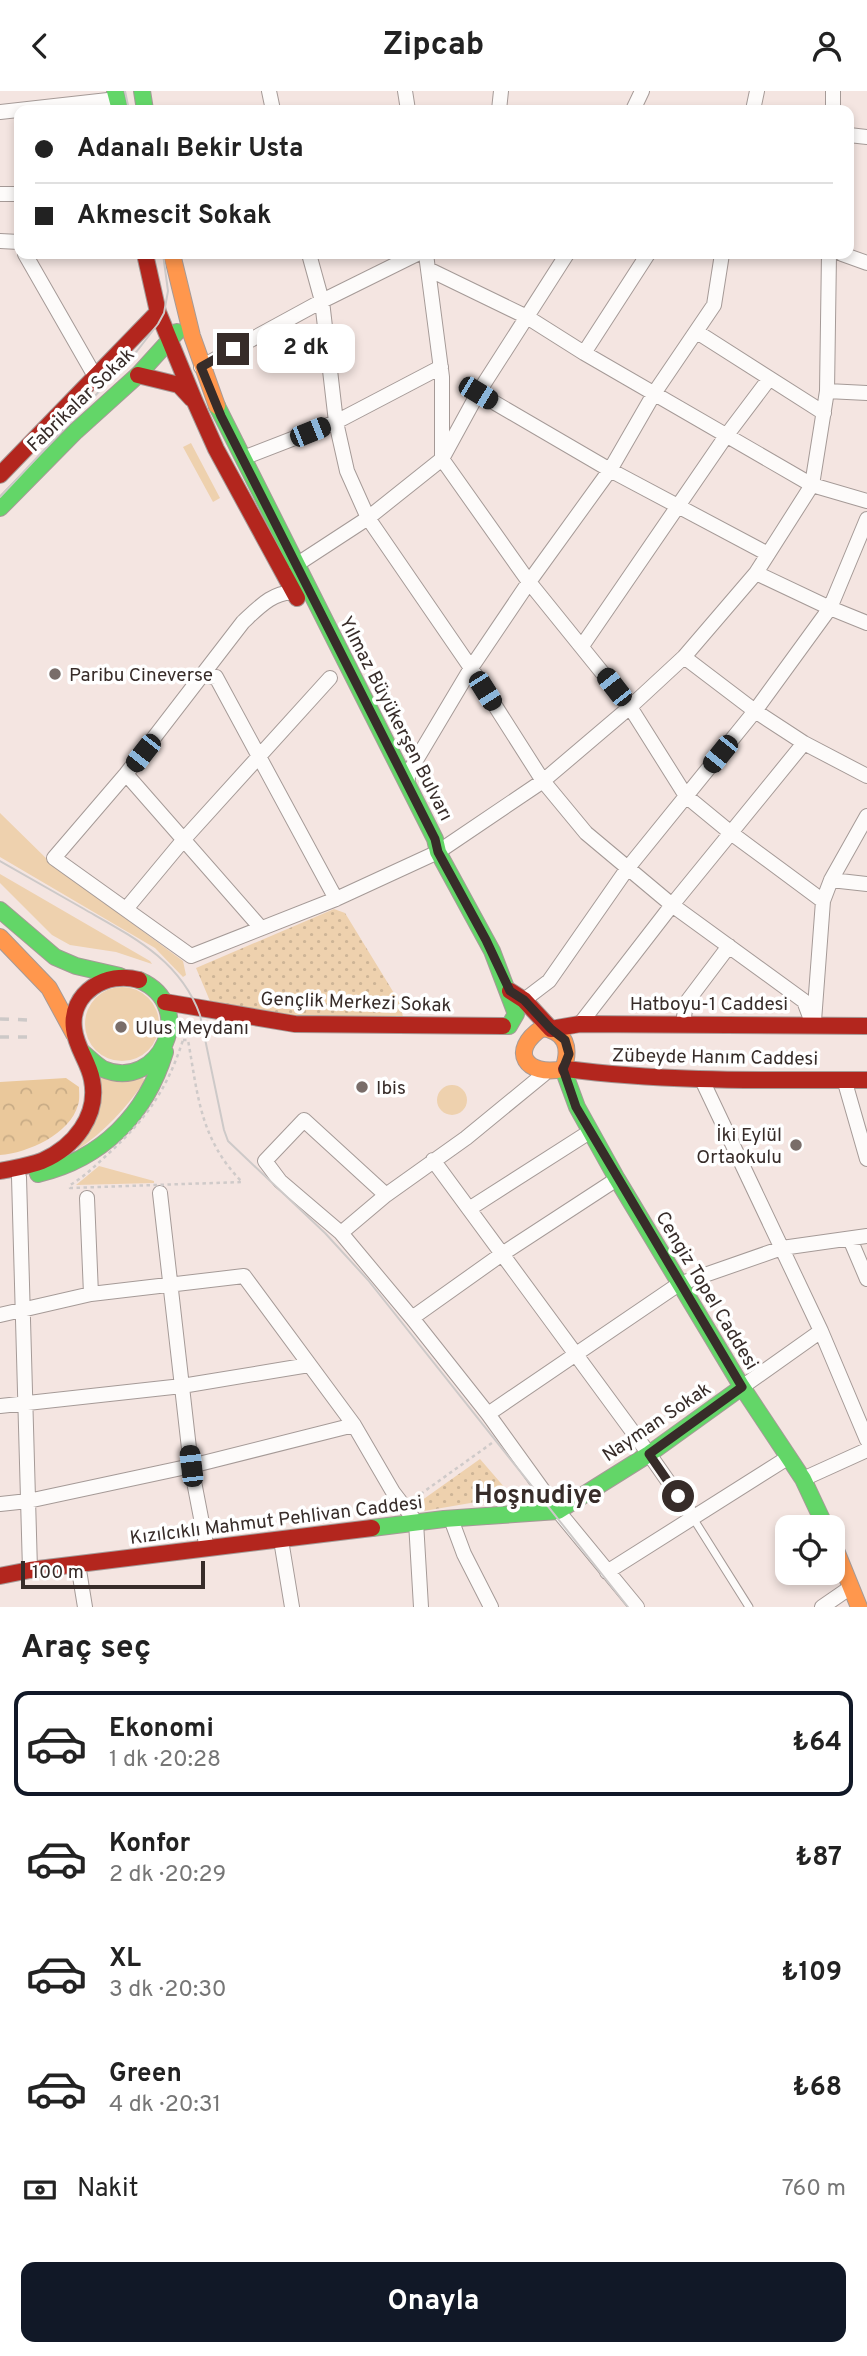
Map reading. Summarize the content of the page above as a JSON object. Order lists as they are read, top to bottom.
{
  "streets": {
    "main road": [
      "Fabrikalar Sokak",
      "Yılmaz Büyükerşen Bulvarı",
      "Gençlik Merkezi Sokak",
      "Hatboyu-1 Caddesi",
      "Zübeyde Hanım Caddesi",
      "Cengiz Topel Caddesi",
      "Nayman Sokak",
      "Kızılcıklı Mahmut Pehlivan Caddesi"
    ]
  },
  "crossings": [
    ["Fabrikalar Sokak", "Yılmaz Büyükerşen Bulvarı"],
    ["Hatboyu-1 Caddesi", "Cengiz Topel Caddesi"],
    ["Zübeyde Hanım Caddesi", "Cengiz Topel Caddesi"],
    ["Cengiz Topel Caddesi", "Nayman Sokak"],
    ["Nayman Sokak", "Kızılcıklı Mahmut Pehlivan Caddesi"]
  ],
  "districts": ["Hoşnudiye"],
  "places": [
    "Paribu Cineverse",
    "Ulus Meydanı",
    "Ibis",
    "İki Eylül Ortaokulu"
  ],
  "scale_bar": "100 m",
  "page": {
    "header": "Zipcab",
    "banner": ["Adanalı Bekir Usta", "Akmescit Sokak"],
    "bubble": "2 dk",
    "scale": "100 m",
    "heading": "Araç seç",
    "list": [
      {
        "name": "Ekonomi",
        "note": "1 dk · 20:28",
        "value": "₺64"
      },
      {
        "name": "Konfor",
        "note": "2 dk · 20:29",
        "value": "₺87"
      },
      {
        "name": "XL",
        "note": "3 dk · 20:30",
        "value": "₺109"
      },
      {
        "name": "Green",
        "note": "4 dk · 20:31",
        "value": "₺68"
      }
    ],
    "pay": ["Nakit", "760 m"],
    "buttons": "Onayla"
  }
}
